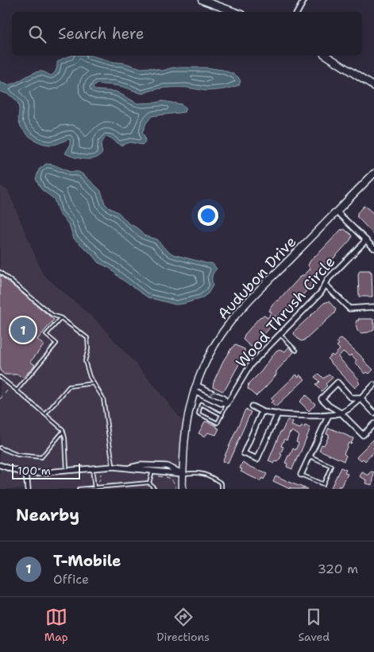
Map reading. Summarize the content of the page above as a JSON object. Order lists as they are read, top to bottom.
{
  "streets": {
    "street": ["Audubon Drive", "Wood Thrush Circle"]
  },
  "scale_bar": "100 m",
  "page": {
    "search": "Search here",
    "pins": "1",
    "scale": "100 m",
    "heading": "Nearby",
    "list": [
      {
        "mark": "1",
        "name": "T-Mobile",
        "note": "Office",
        "value": "320 m"
      }
    ],
    "nav": ["Map", "Directions", "Saved"]
  }
}
